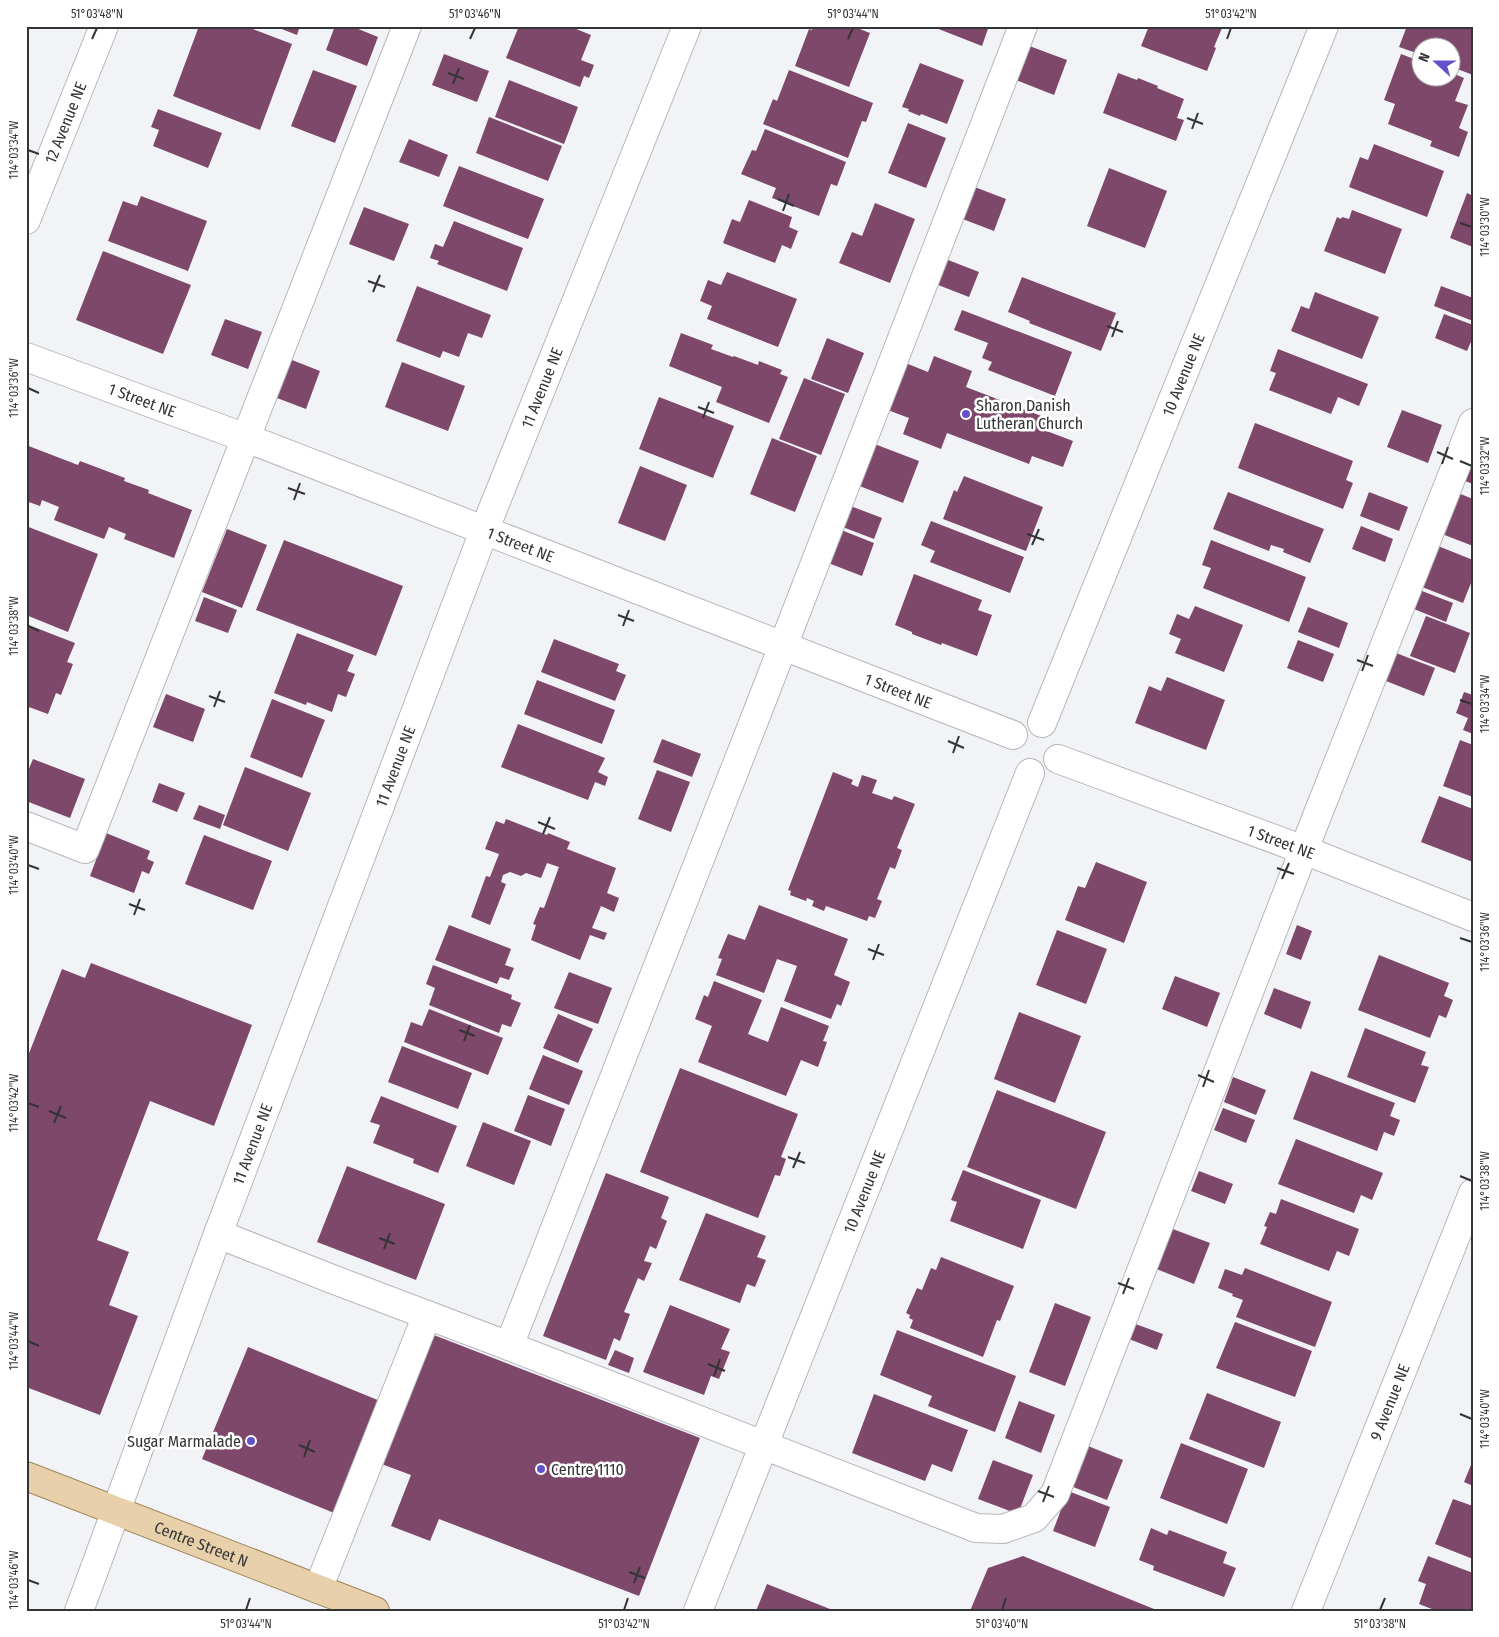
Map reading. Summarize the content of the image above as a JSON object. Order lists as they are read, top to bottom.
{
  "streets": {
    "main road": ["Centre Street N"],
    "street": [
      "12 Avenue NE",
      "10 Avenue NE",
      "11 Avenue NE",
      "1 Street NE",
      "9 Avenue NE"
    ]
  },
  "crossings": [
    ["10 Avenue NE", "1 Street NE"],
    ["11 Avenue NE", "1 Street NE"],
    ["11 Avenue NE", "Centre Street N"]
  ],
  "places": ["Sharon Danish Lutheran Church", "Sugar Marmalade", "Centre 1110"],
  "north": "left",
  "coordinates": [
    "51°03'48\"N",
    "51°03'46\"N",
    "51°03'44\"N",
    "51°03'42\"N",
    "114°03'34\"W",
    "114°03'30\"W",
    "114°03'36\"W",
    "114°03'32\"W",
    "114°03'38\"W",
    "114°03'40\"W",
    "114°03'42\"W",
    "114°03'44\"W",
    "114°03'46\"W",
    "51°03'40\"N",
    "51°03'38\"N"
  ]
}
